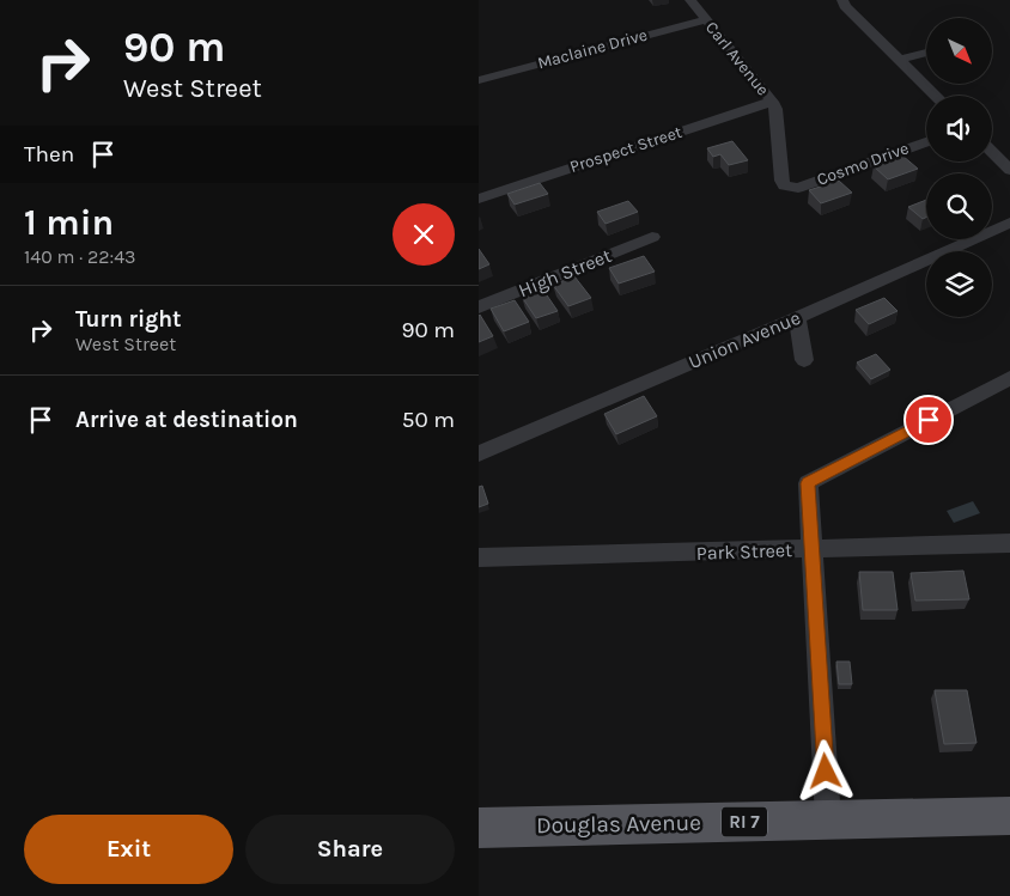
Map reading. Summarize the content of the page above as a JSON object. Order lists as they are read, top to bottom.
{
  "streets": {
    "main road": ["RI 7", "Douglas Avenue"],
    "street": [
      "Maclaine Drive",
      "Carl Avenue",
      "Prospect Street",
      "Cosmo Drive",
      "High Street",
      "Union Avenue",
      "Park Street"
    ]
  },
  "crossings": [
    ["Maclaine Drive", "Carl Avenue"],
    ["Carl Avenue", "Prospect Street"],
    ["Carl Avenue", "Cosmo Drive"]
  ],
  "north": "bottom right",
  "page": {
    "turn": ["90 m", "West Street"],
    "then": "Then",
    "heading": ["1 min", "140 m · 22:43"],
    "list": [
      {
        "name": "Turn right",
        "note": "West Street",
        "value": "90 m"
      },
      {
        "name": "Arrive at destination",
        "value": "50 m"
      }
    ],
    "buttons": ["Exit", "Share"]
  }
}
